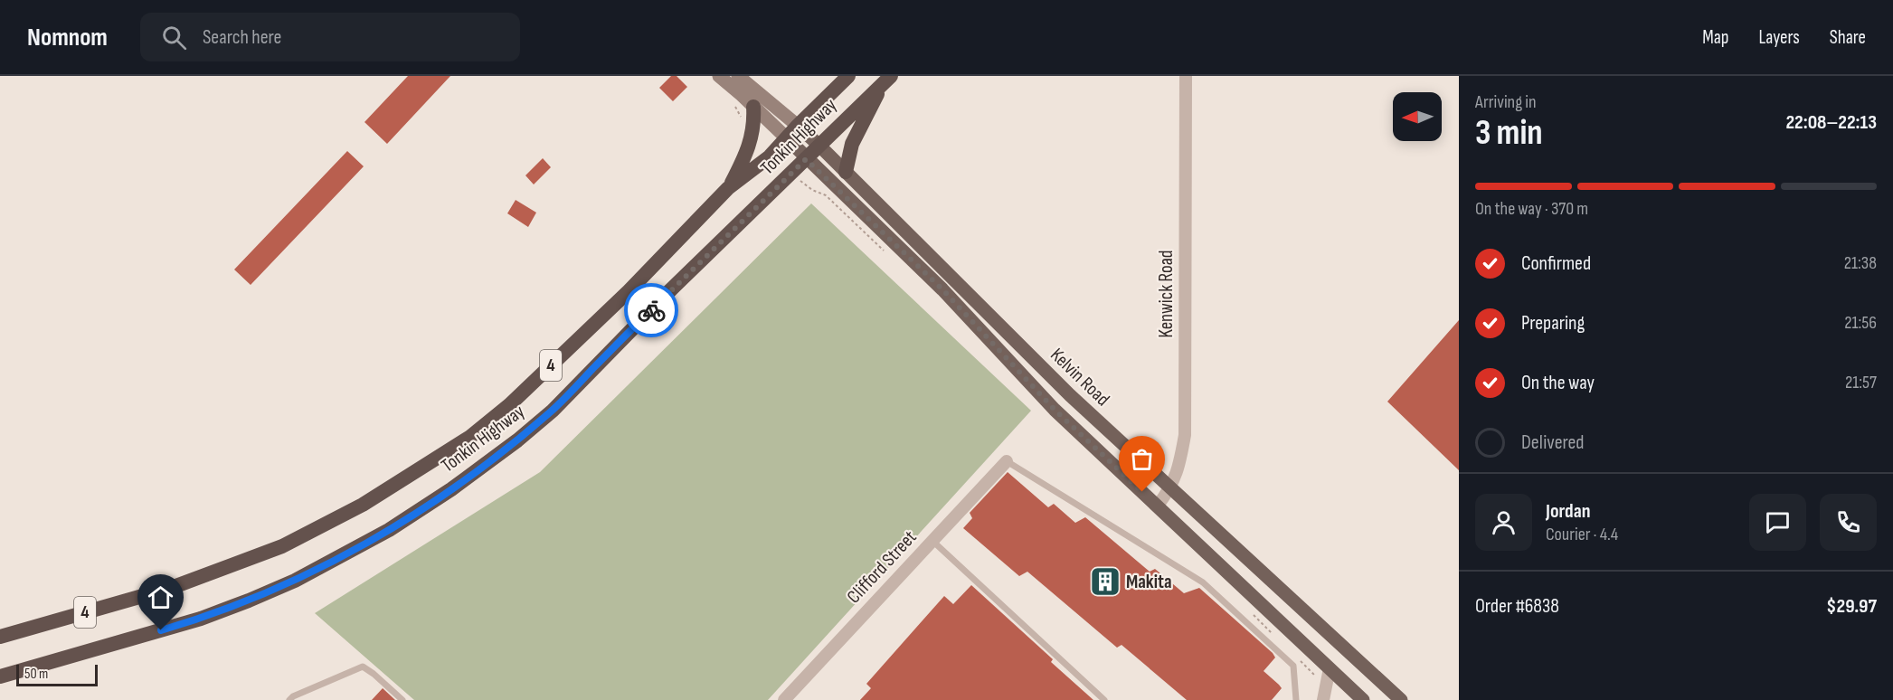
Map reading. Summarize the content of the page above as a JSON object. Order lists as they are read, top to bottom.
{
  "streets": {
    "highway": ["Tonkin Highway", "4"],
    "main road": ["Kelvin Road"],
    "street": ["Kenwick Road", "Clifford Street"]
  },
  "crossings": [
    ["Tonkin Highway", "Kelvin Road"],
    ["Kenwick Road", "Kelvin Road"]
  ],
  "places": {
    "building": ["Makita"]
  },
  "scale_bar": "50 m",
  "north": "left",
  "page": {
    "header": "Nomnom",
    "search": "Search here",
    "nav": ["Map", "Layers", "Share"],
    "heading": ["3 min", "Arriving in", "22:08–22:13"],
    "panel": [
      "Jordan",
      "Courier · 4.4",
      "Order #6838",
      "$29.97"
    ],
    "bar": "On the way · 370 m",
    "list": [
      ["Confirmed", "21:38"],
      ["Preparing", "21:56"],
      ["On the way", "21:57"],
      "Delivered"
    ],
    "scale": "50 m"
  }
}
